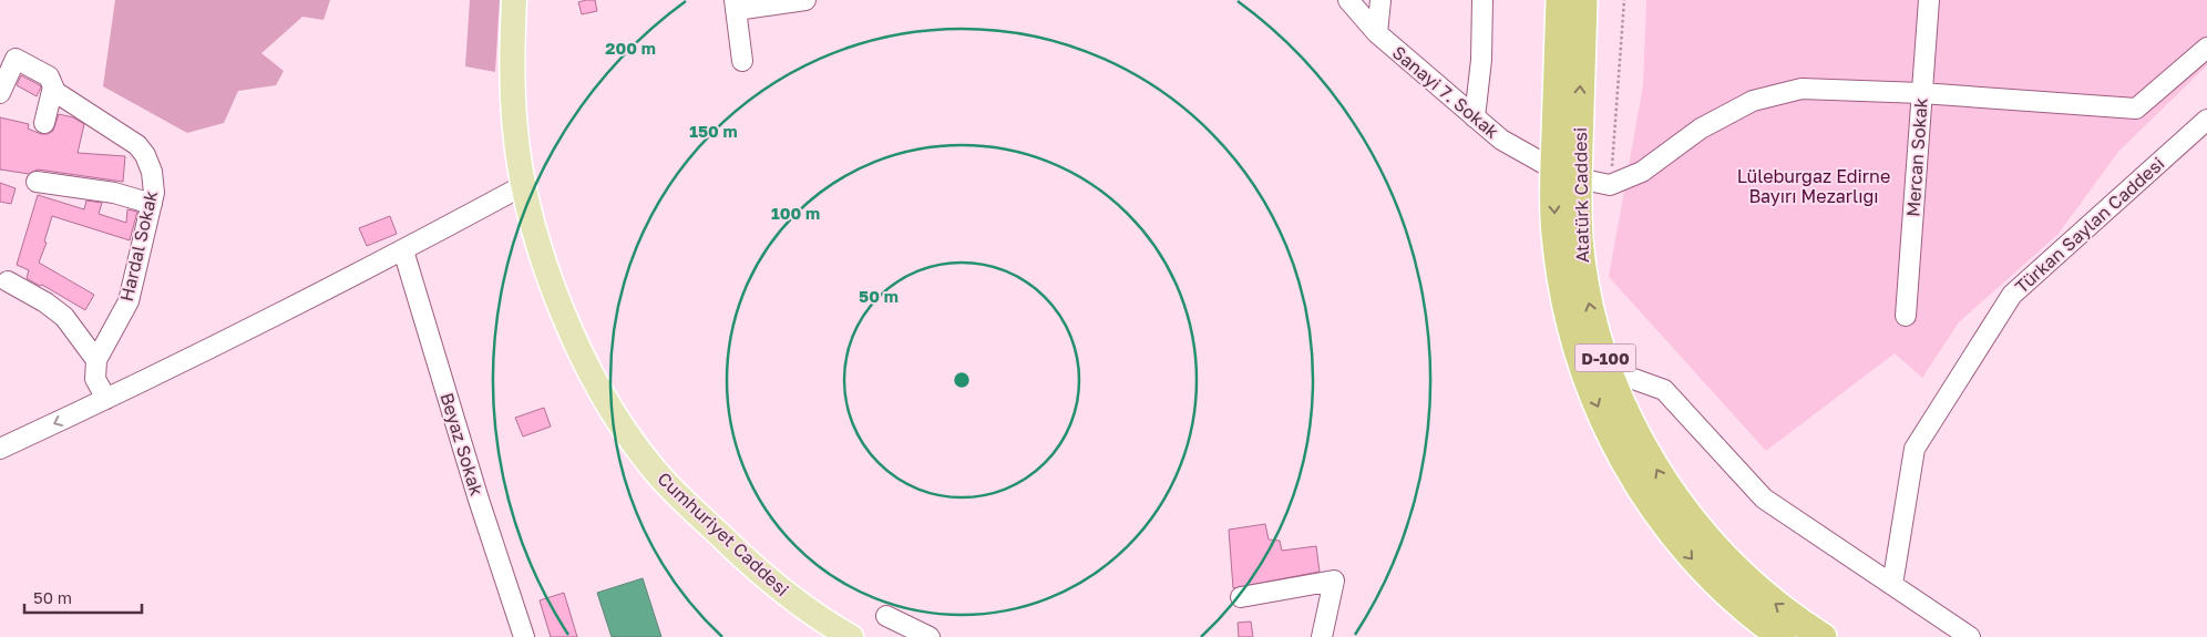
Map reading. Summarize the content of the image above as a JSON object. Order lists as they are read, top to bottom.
{
  "streets": {
    "highway": ["Atatürk Caddesi", "D-100"],
    "main road": ["Cumhuriyet Caddesi"],
    "street": [
      "Sanayi 7. Sokak",
      "Mercan Sokak",
      "Türkan Saylan Caddesi",
      "Hardal Sokak",
      "Beyaz Sokak"
    ]
  },
  "crossings": [
    ["Sanayi 7. Sokak", "Atatürk Caddesi"]
  ],
  "parks": ["Lüleburgaz Edirne Bayırı Mezarlığı"],
  "scale_bar": "50 m",
  "rings": [
    "200 m",
    "150 m",
    "100 m",
    "50 m"
  ]
}
